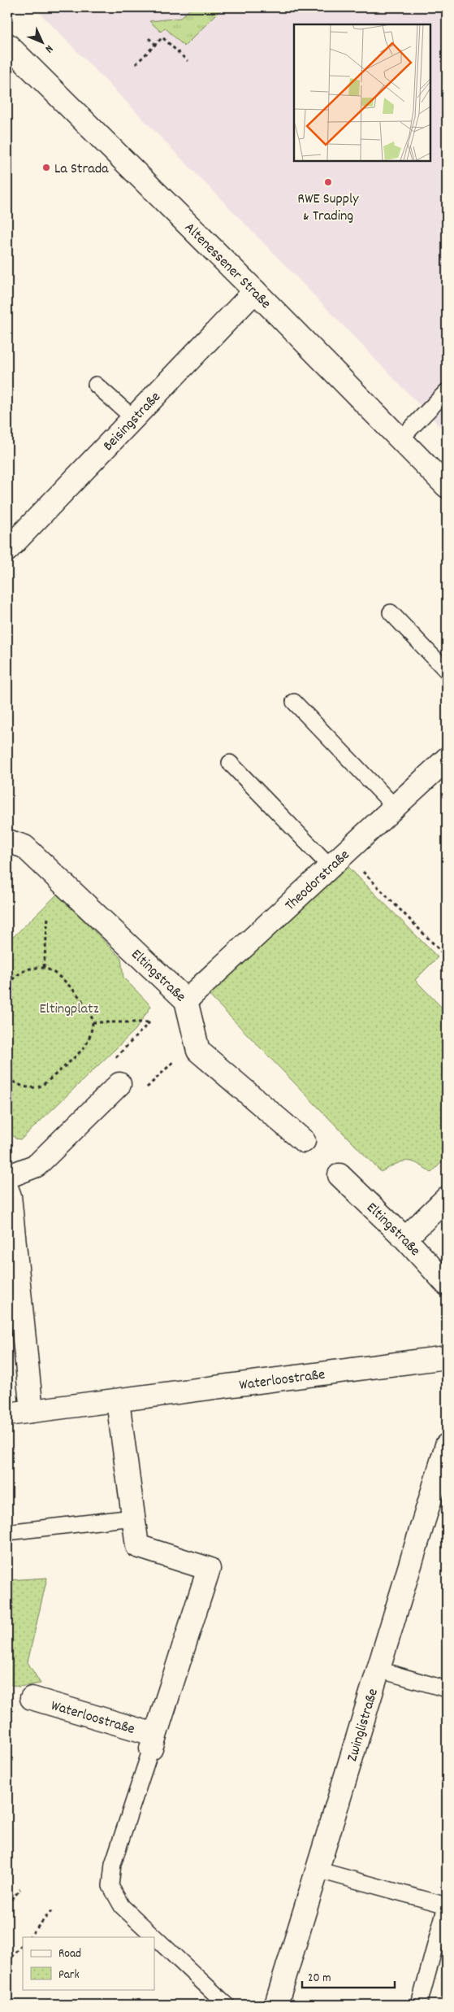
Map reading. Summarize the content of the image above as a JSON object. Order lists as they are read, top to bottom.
{
  "streets": {
    "street": [
      "Altenessener Straße",
      "Beisingstraße",
      "Theodorstraße",
      "Eltingstraße",
      "Waterloostraße",
      "Zwinglistraße"
    ]
  },
  "crossings": [
    ["Altenessener Straße", "Beisingstraße"],
    ["Theodorstraße", "Eltingstraße"]
  ],
  "parks": ["Eltingplatz"],
  "places": ["La Strada", "RWE Supply & Trading"],
  "legend": ["Road", "Park"],
  "scale_bar": "20 m",
  "north": "bottom right"
}
